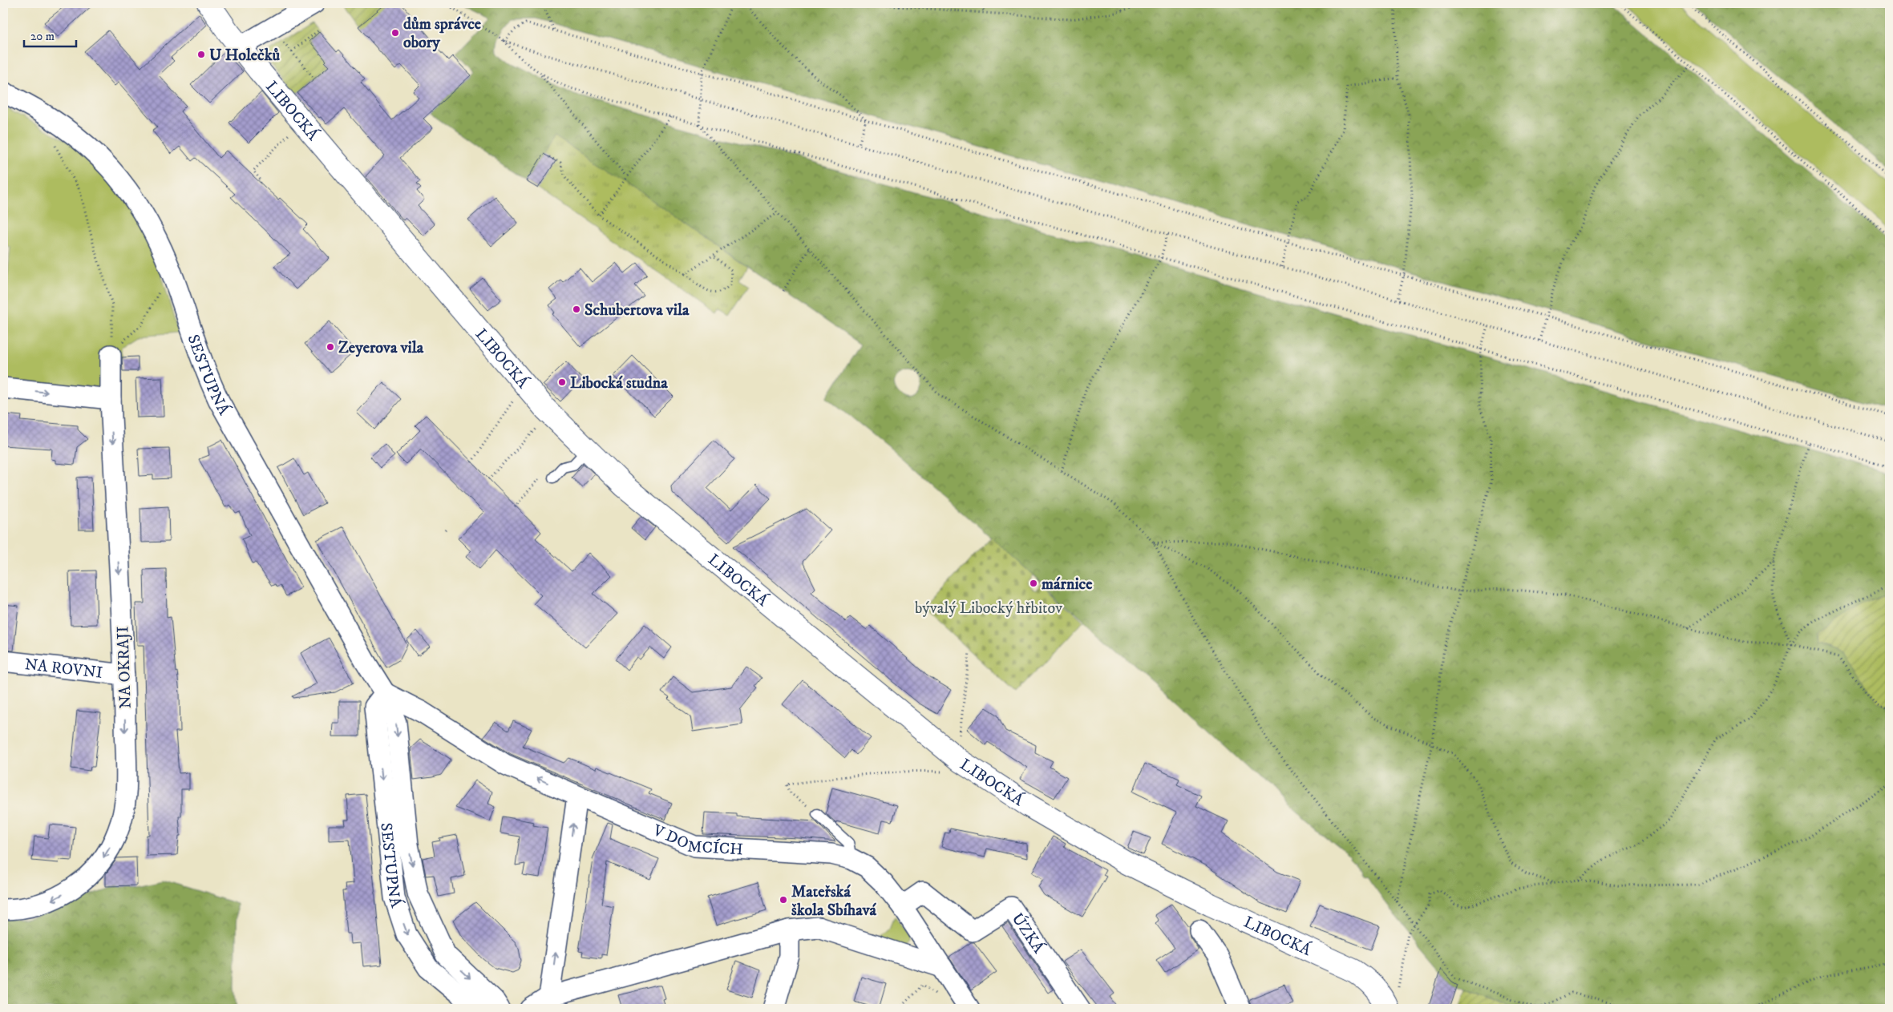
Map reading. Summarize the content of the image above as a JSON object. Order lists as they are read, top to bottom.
{
  "streets": {
    "street": [
      "LIBOCKÁ",
      "SESTUPNÁ",
      "NA ROVNI",
      "NA OKRAJI",
      "V DOMCÍCH",
      "ÚZKÁ"
    ]
  },
  "crossings": [
    ["SESTUPNÁ", "V DOMCÍCH"],
    ["NA ROVNI", "NA OKRAJI"],
    ["V DOMCÍCH", "ÚZKÁ"]
  ],
  "one_way": ["SESTUPNÁ", "NA OKRAJI"],
  "parks": ["bývalý Libocký hřbitov"],
  "places": [
    "dům správce obory",
    "U Holečků",
    "Schubertova vila",
    "Zeyerova vila",
    "Libocká studna",
    "márnice",
    "Mateřská škola Sbíhavá"
  ],
  "scale_bar": "20 m"
}
